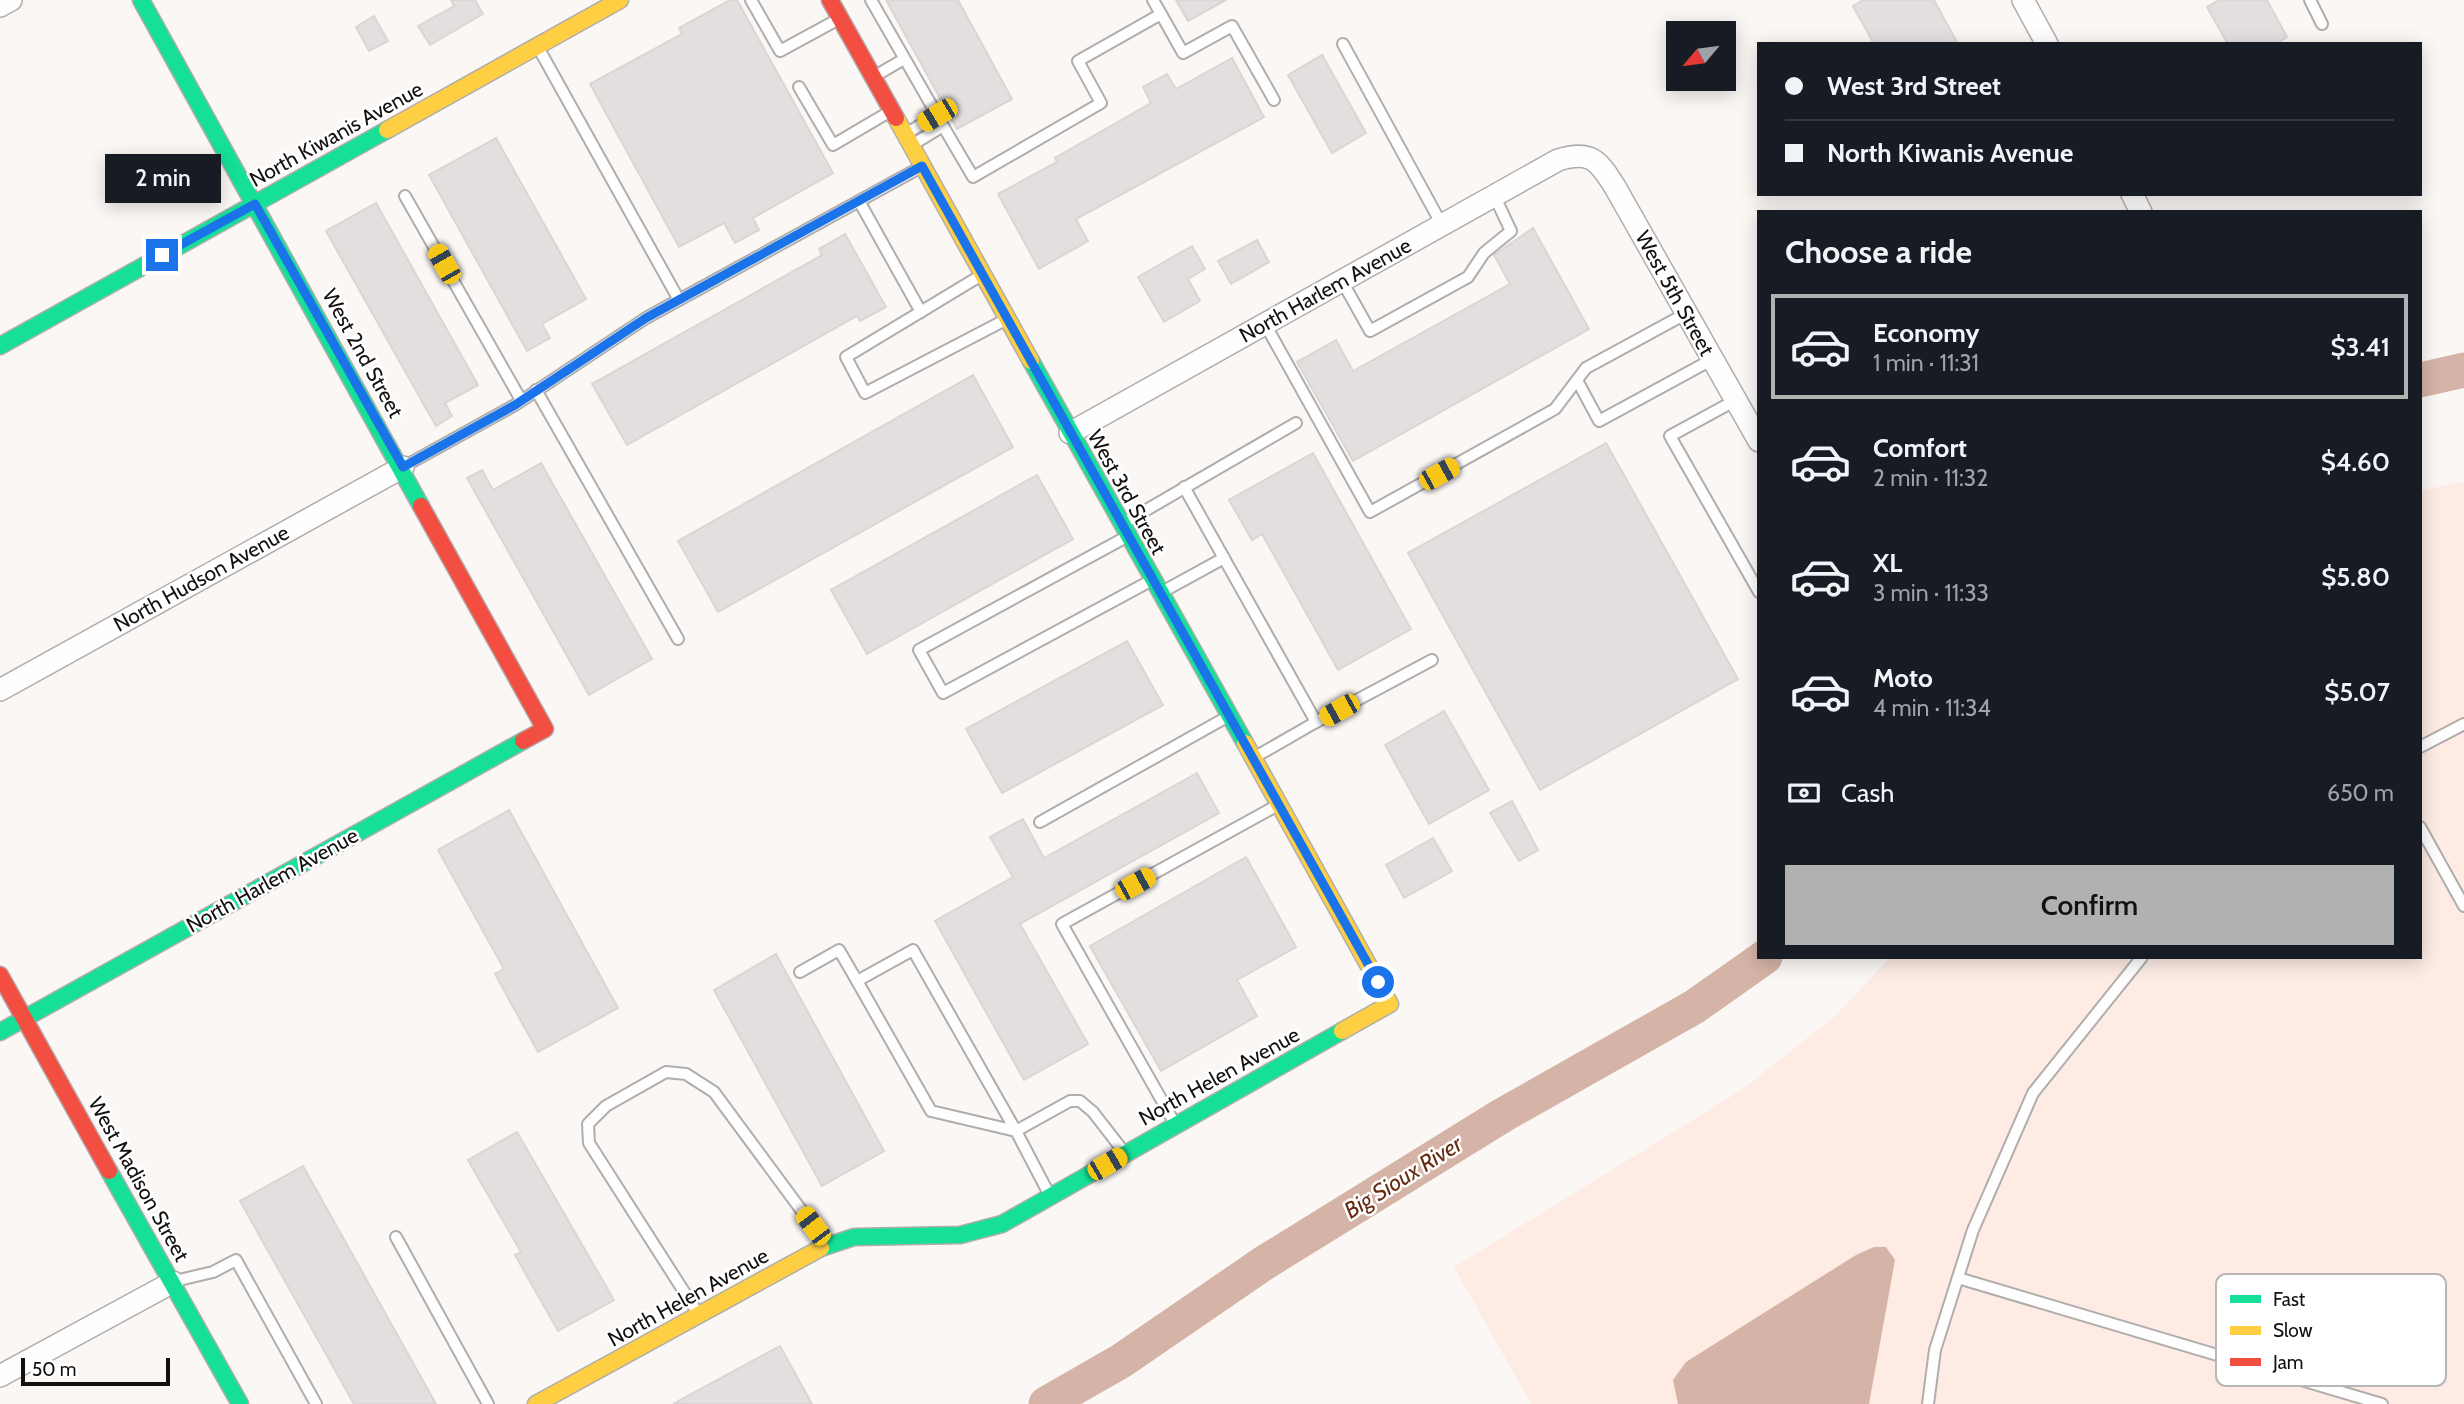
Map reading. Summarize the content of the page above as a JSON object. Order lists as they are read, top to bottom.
{
  "streets": {
    "street": [
      "North Kiwanis Avenue",
      "North Harlem Avenue",
      "West 5th Street",
      "West 2nd Street",
      "West 3rd Street",
      "North Hudson Avenue",
      "North Helen Avenue",
      "West Madison Street"
    ]
  },
  "crossings": [
    ["North Kiwanis Avenue", "West 2nd Street"],
    ["North Harlem Avenue", "West 5th Street"],
    ["North Harlem Avenue", "West 2nd Street"],
    ["North Harlem Avenue", "West 3rd Street"],
    ["North Harlem Avenue", "West Madison Street"],
    ["West 2nd Street", "North Hudson Avenue"],
    ["West 3rd Street", "North Helen Avenue"]
  ],
  "water": ["Big Sioux River"],
  "legend": ["Fast", "Slow", "Jam"],
  "scale_bar": "50 m",
  "north": "bottom left",
  "page": {
    "banner": ["West 3rd Street", "North Kiwanis Avenue"],
    "bubble": "2 min",
    "heading": "Choose a ride",
    "list": [
      {
        "name": "Economy",
        "note": "1 min · 11:31",
        "value": "$3.41"
      },
      {
        "name": "Comfort",
        "note": "2 min · 11:32",
        "value": "$4.60"
      },
      {
        "name": "XL",
        "note": "3 min · 11:33",
        "value": "$5.80"
      },
      {
        "name": "Moto",
        "note": "4 min · 11:34",
        "value": "$5.07"
      }
    ],
    "pay": ["Cash", "650 m"],
    "buttons": "Confirm",
    "scale": "50 m"
  }
}
